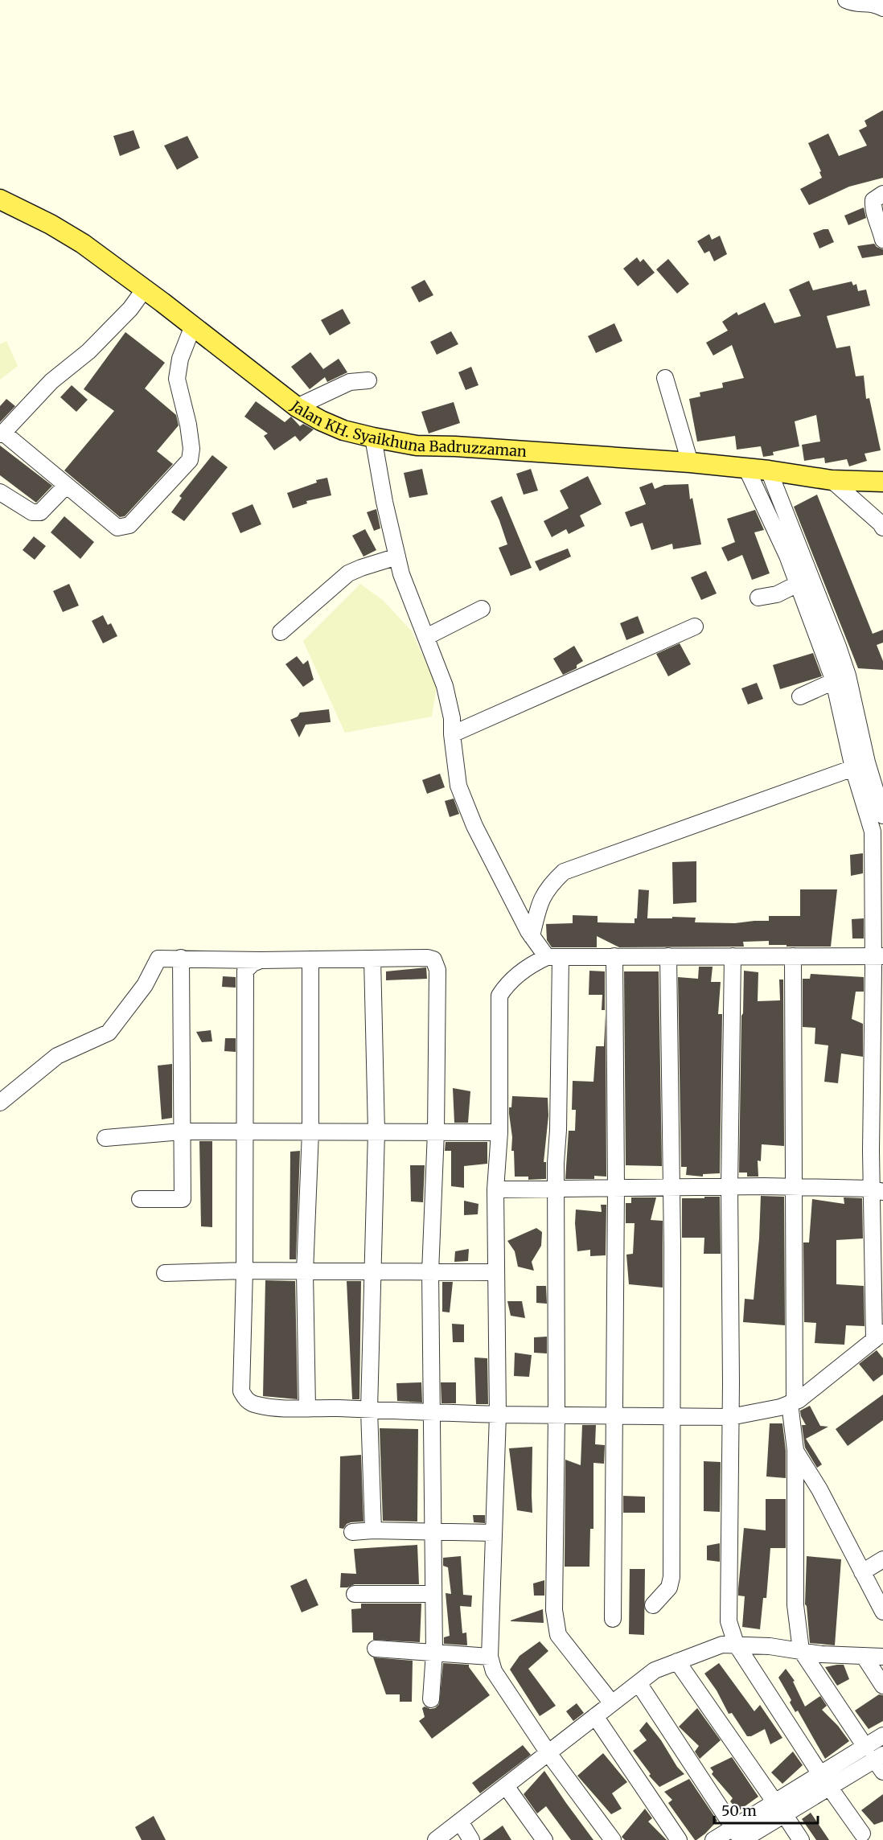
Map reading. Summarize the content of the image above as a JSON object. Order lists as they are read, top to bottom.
{
  "streets": {
    "main road": ["Jalan KH. Syaikhuna Badruzzaman"]
  },
  "scale_bar": "50 m"
}
